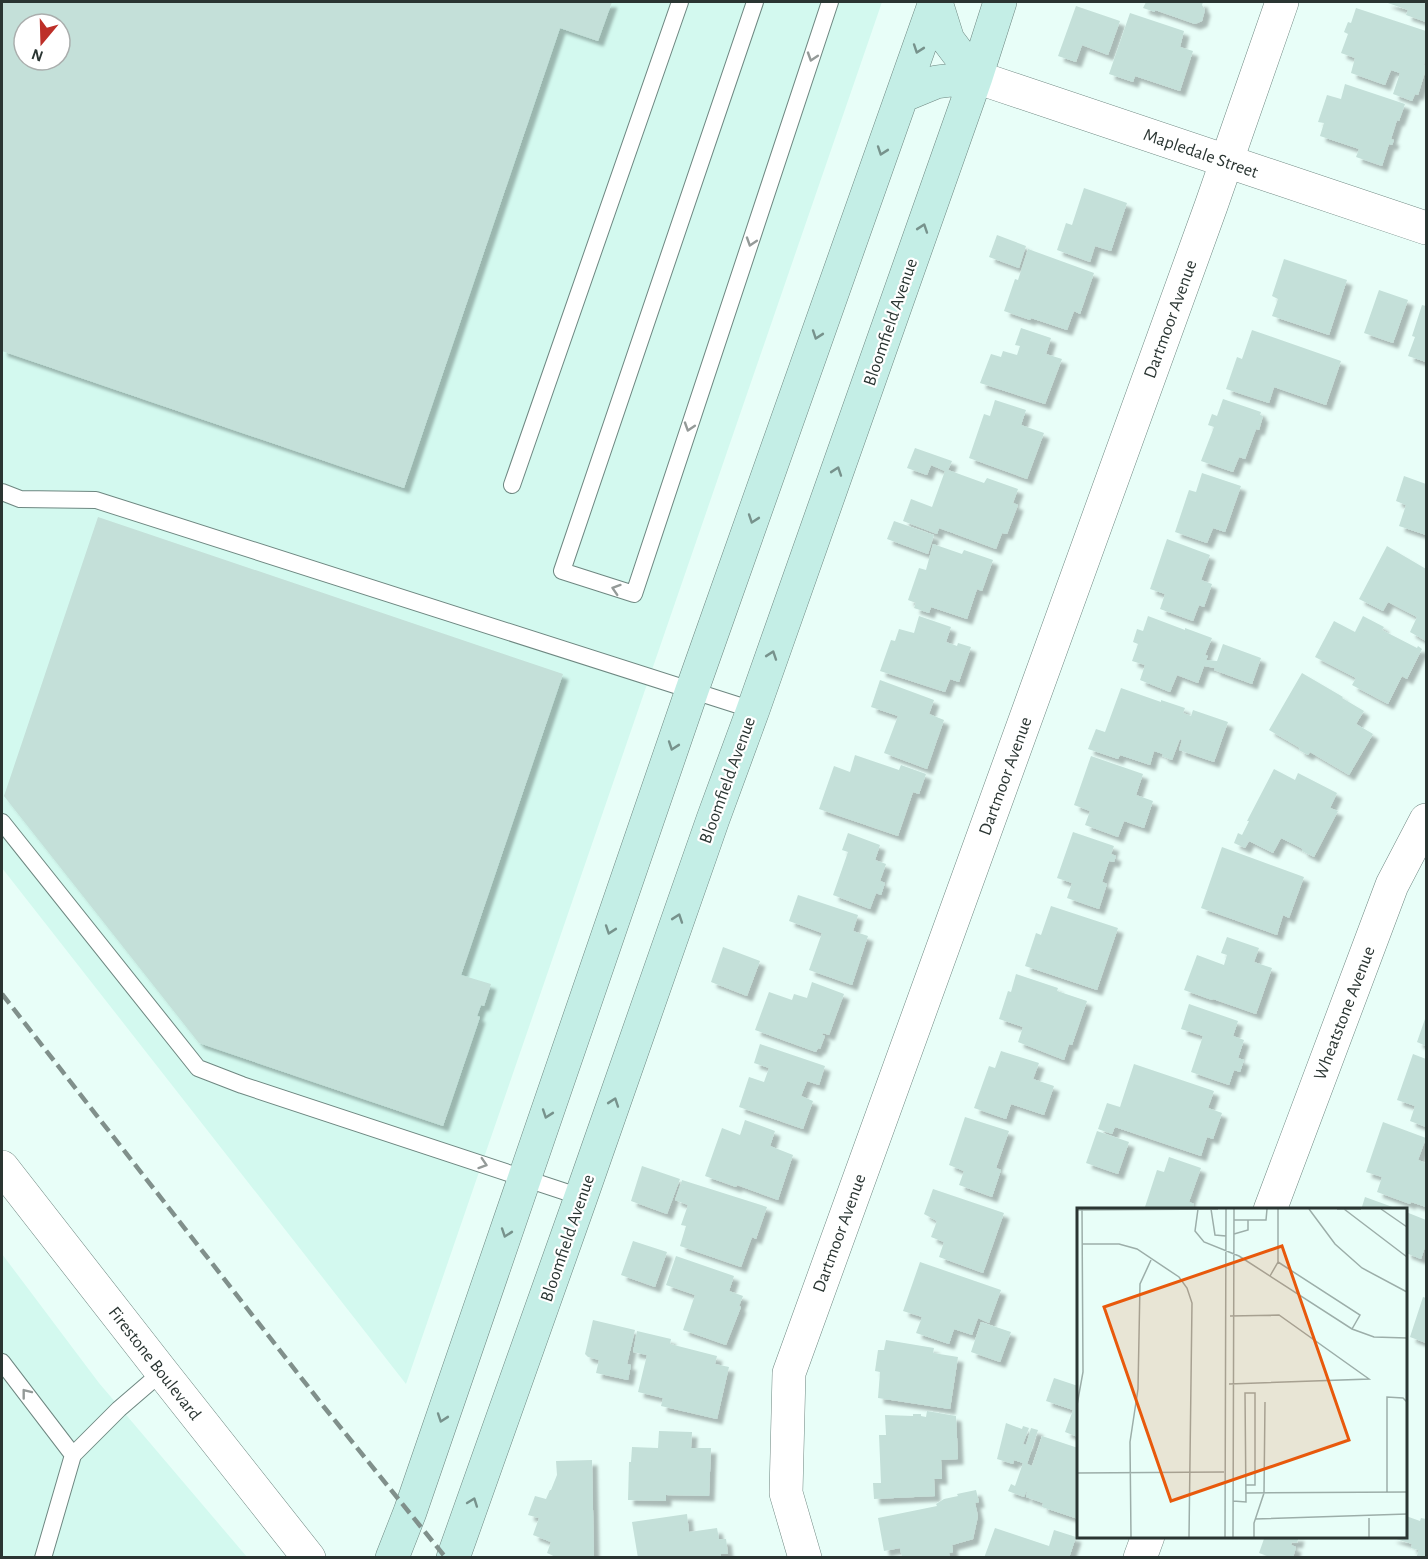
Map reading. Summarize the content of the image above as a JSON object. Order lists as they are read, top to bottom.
{
  "streets": {
    "main road": ["Bloomfield Avenue"],
    "street": [
      "Mapledale Street",
      "Dartmoor Avenue",
      "Wheatstone Avenue",
      "Firestone Boulevard"
    ]
  },
  "crossings": [
    ["Mapledale Street", "Dartmoor Avenue"],
    ["Mapledale Street", "Bloomfield Avenue"]
  ],
  "north": "bottom"
}
